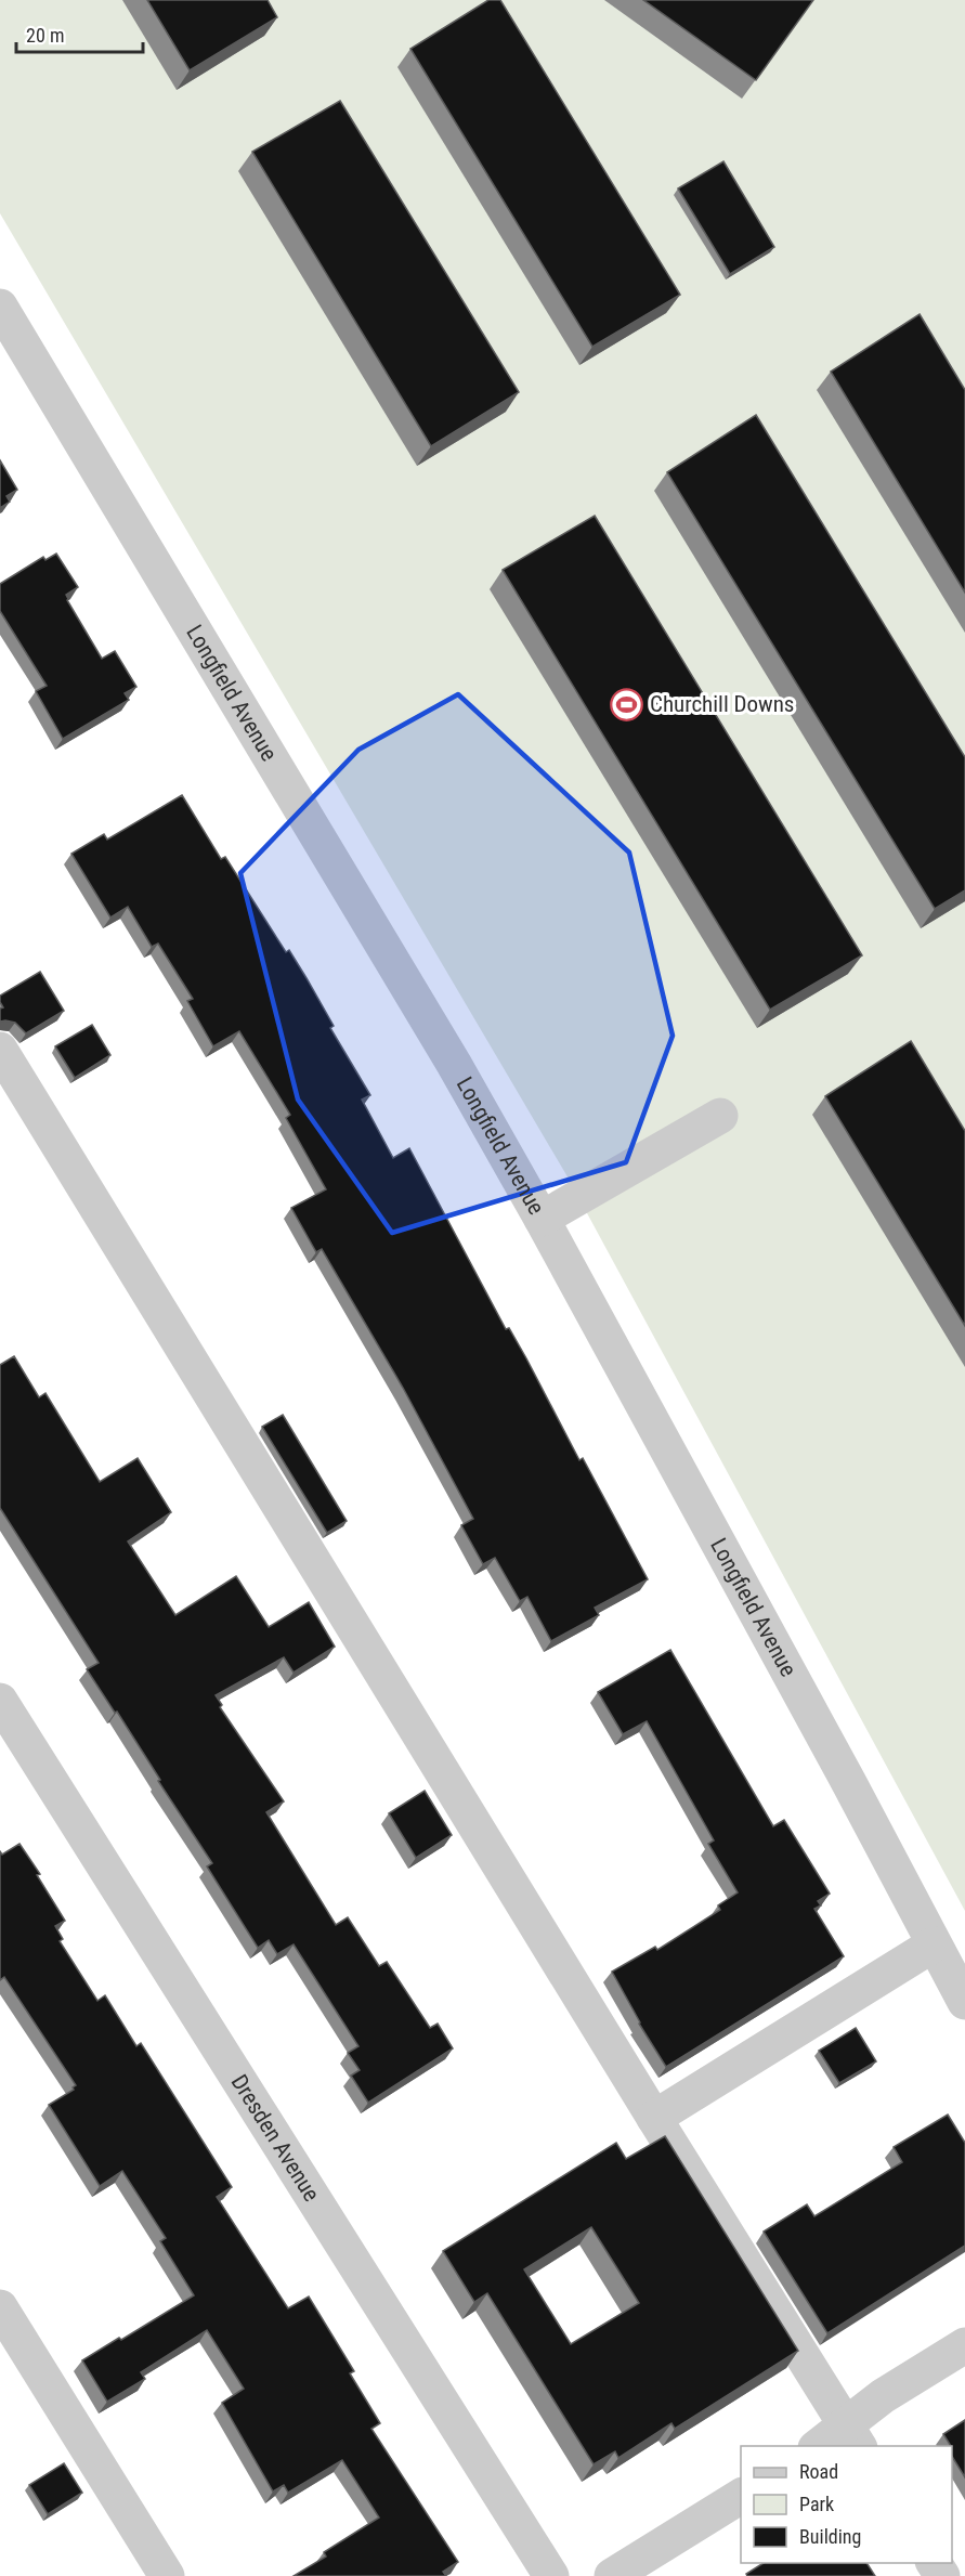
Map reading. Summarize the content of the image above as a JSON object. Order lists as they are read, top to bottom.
{
  "streets": {
    "street": ["Longfield Avenue", "Dresden Avenue"]
  },
  "places": {
    "sports": ["Churchill Downs"]
  },
  "legend": ["Road", "Park", "Building"],
  "scale_bar": "20 m"
}
